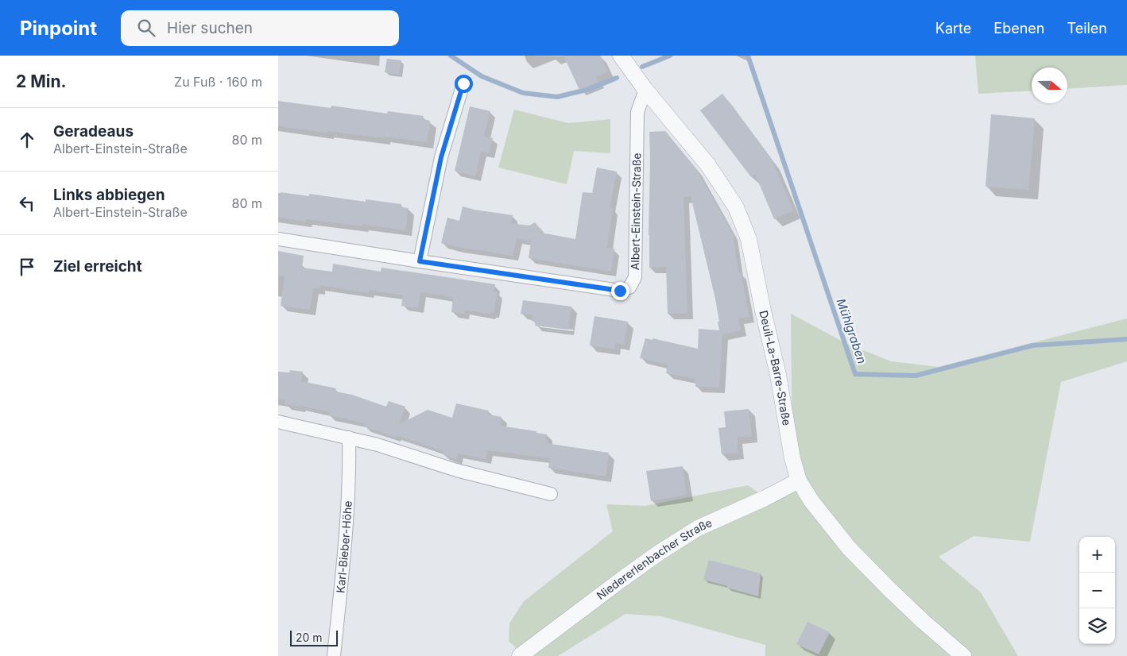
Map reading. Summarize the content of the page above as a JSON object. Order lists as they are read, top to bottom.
{
  "streets": {
    "street": [
      "Albert-Einstein-Straße",
      "Deuil-La-Barre-Straße",
      "Karl-Bieber-Höhe",
      "Niedererlenbacher Straße"
    ]
  },
  "crossings": [
    ["Albert-Einstein-Straße", "Deuil-La-Barre-Straße"],
    ["Deuil-La-Barre-Straße", "Niedererlenbacher Straße"]
  ],
  "water": ["Mühlgraben"],
  "scale_bar": "20 m",
  "north": "right",
  "page": {
    "header": "Pinpoint",
    "search": "Hier suchen",
    "nav": ["Karte", "Ebenen", "Teilen"],
    "heading": ["2 Min.", "Zu Fuß · 160 m"],
    "list": [
      ["Geradeaus", "Albert-Einstein-Straße", "80 m"],
      ["Links abbiegen", "Albert-Einstein-Straße", "80 m"],
      "Ziel erreicht"
    ],
    "map_buttons": ["+", "−"],
    "scale": "20 m"
  }
}
